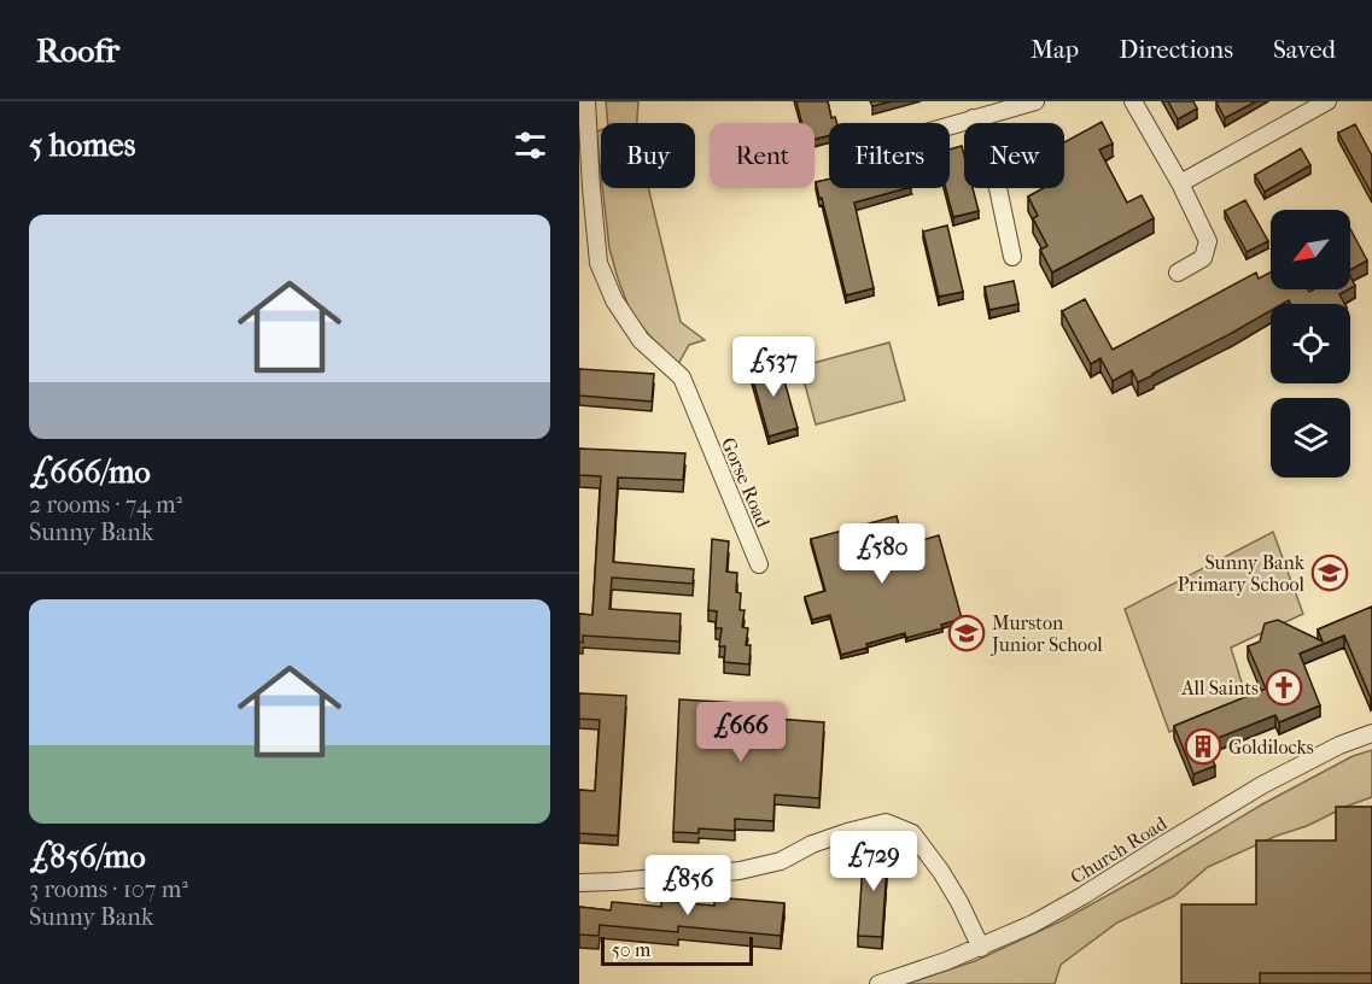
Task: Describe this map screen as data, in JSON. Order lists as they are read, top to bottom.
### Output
{
  "streets": {
    "street": ["Gorse Road", "Church Road"]
  },
  "places": {
    "school or university": ["Sunny Bank Primary School", "Murston Junior School"],
    "church": ["All Saints"],
    "building": ["Goldilocks"]
  },
  "scale_bar": "50 m",
  "north": "bottom left",
  "page": {
    "header": "Roofr",
    "nav": ["Map", "Directions", "Saved"],
    "heading": "5 homes",
    "chip": [
      "Buy",
      "Rent",
      "Filters",
      "New"
    ],
    "list": [
      {
        "name": "£666/mo",
        "note": "2 rooms · 74 m² · Sunny Bank"
      },
      {
        "name": "£856/mo",
        "note": "3 rooms · 107 m² · Sunny Bank"
      }
    ],
    "price": [
      "£537",
      "£580",
      "£666",
      "£729",
      "£856"
    ],
    "scale": "50 m"
  }
}
